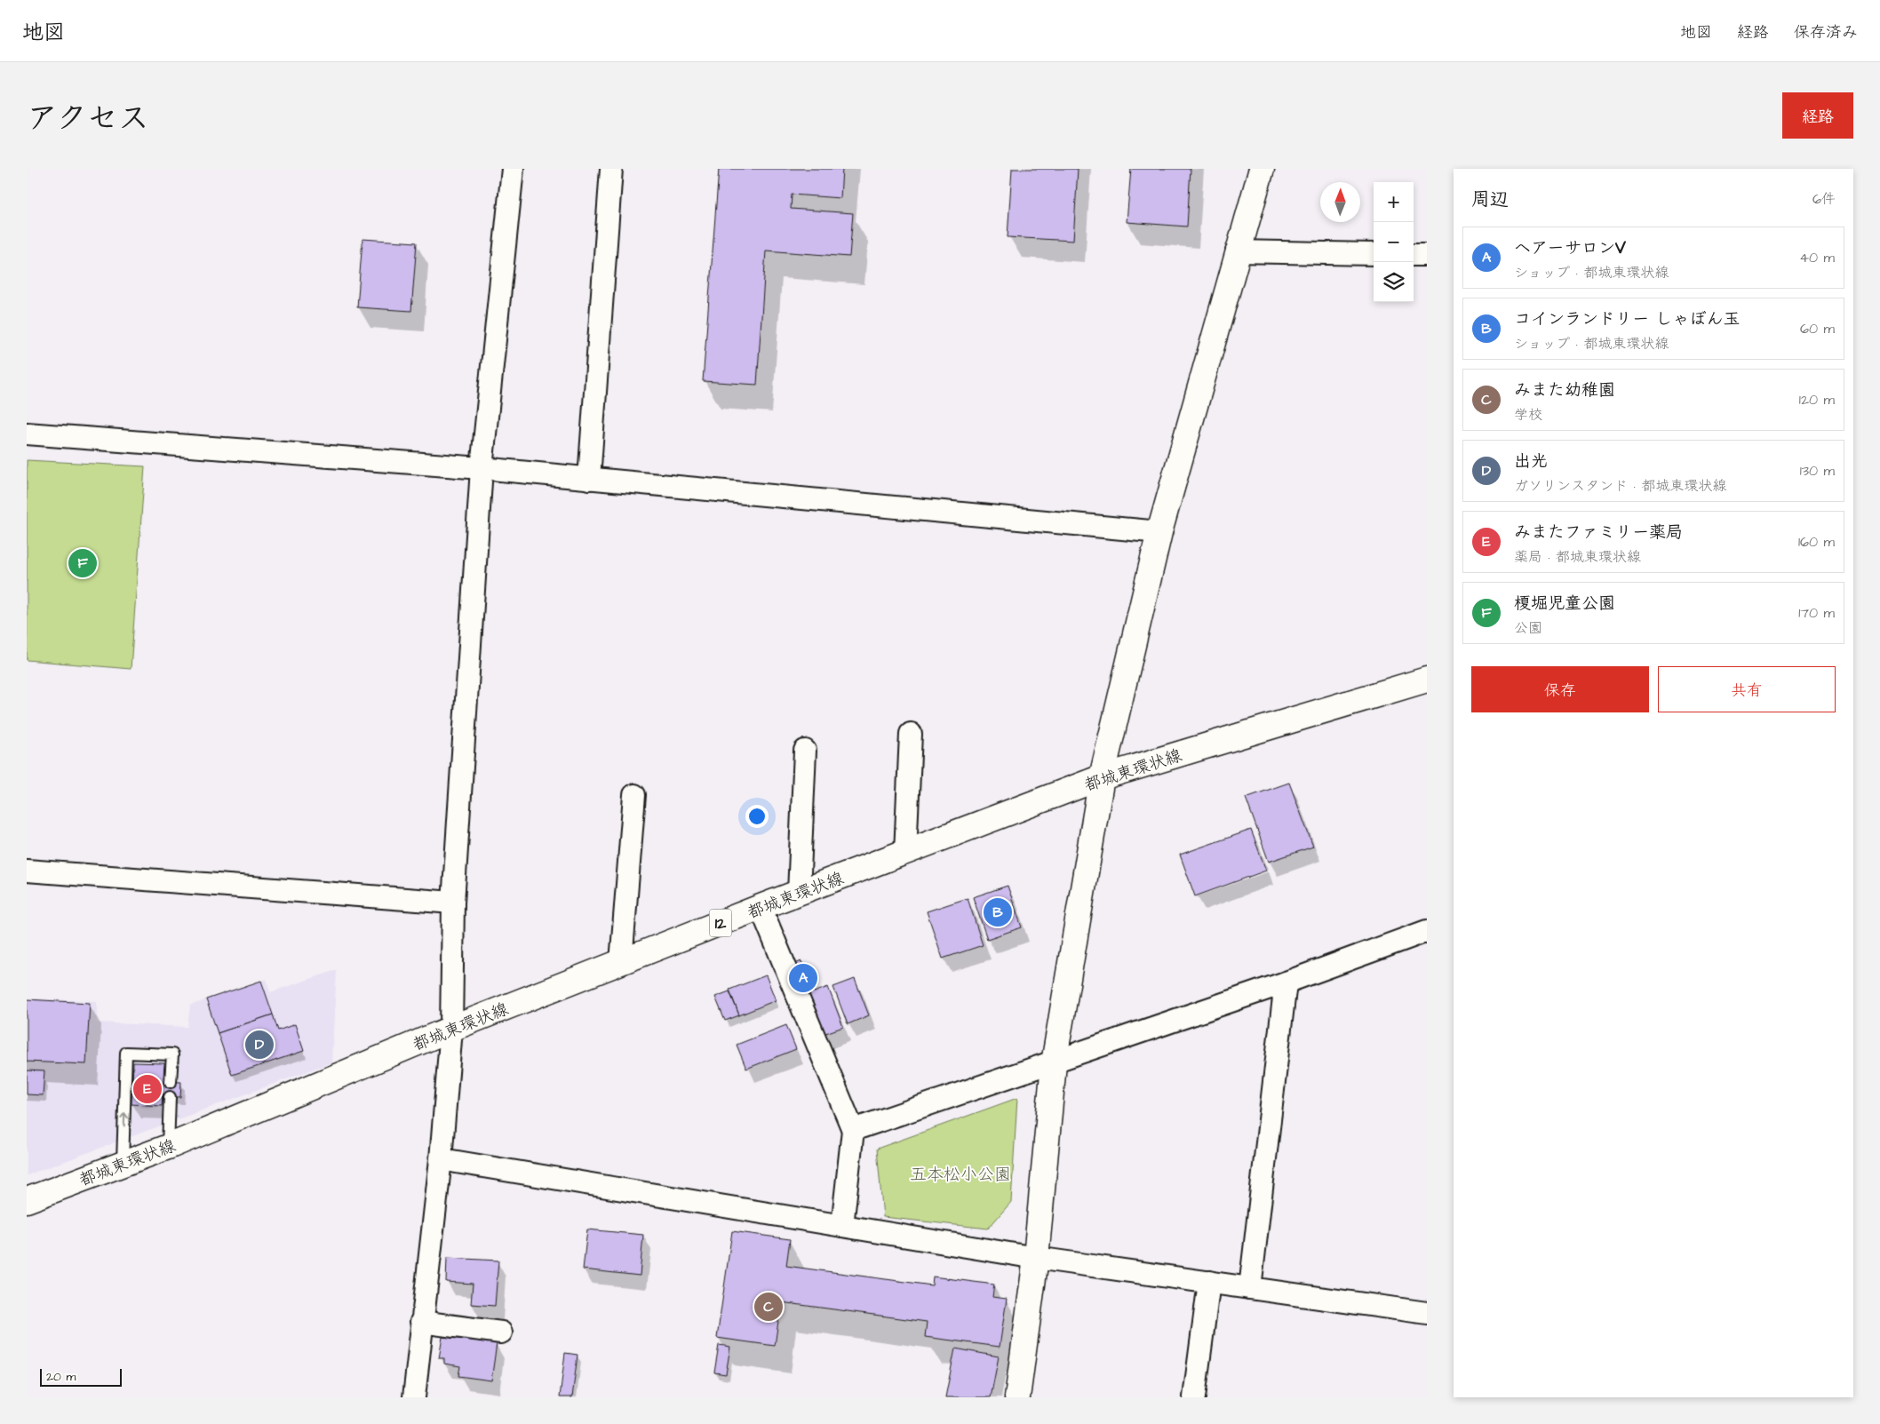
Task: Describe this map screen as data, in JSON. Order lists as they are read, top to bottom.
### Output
{
  "streets": {
    "main road": ["都城東環状線", "12"]
  },
  "parks": ["五本松小公園"],
  "scale_bar": "20 m",
  "north": "top",
  "page": {
    "header": "地図",
    "nav": ["地図", "経路", "保存済み"],
    "title": "アクセス",
    "buttons": [
      "経路",
      ["保存", "共有"]
    ],
    "heading": ["周辺", "6件"],
    "map_buttons": ["+", "−"],
    "list": [
      {
        "mark": "A",
        "name": "ヘアーサロンV",
        "note": "ショップ · 都城東環状線",
        "value": "40 m"
      },
      {
        "mark": "B",
        "name": "コインランドリー しゃぼん玉",
        "note": "ショップ · 都城東環状線",
        "value": "60 m"
      },
      {
        "mark": "C",
        "name": "みまた幼稚園",
        "note": "学校",
        "value": "120 m"
      },
      {
        "mark": "D",
        "name": "出光",
        "note": "ガソリンスタンド · 都城東環状線",
        "value": "130 m"
      },
      {
        "mark": "E",
        "name": "みまたファミリー薬局",
        "note": "薬局 · 都城東環状線",
        "value": "160 m"
      },
      {
        "mark": "F",
        "name": "榎堀児童公園",
        "note": "公園",
        "value": "170 m"
      }
    ],
    "pins": [
      "F",
      "B",
      "A",
      "D",
      "E",
      "C"
    ],
    "scale": "20 m"
  }
}
